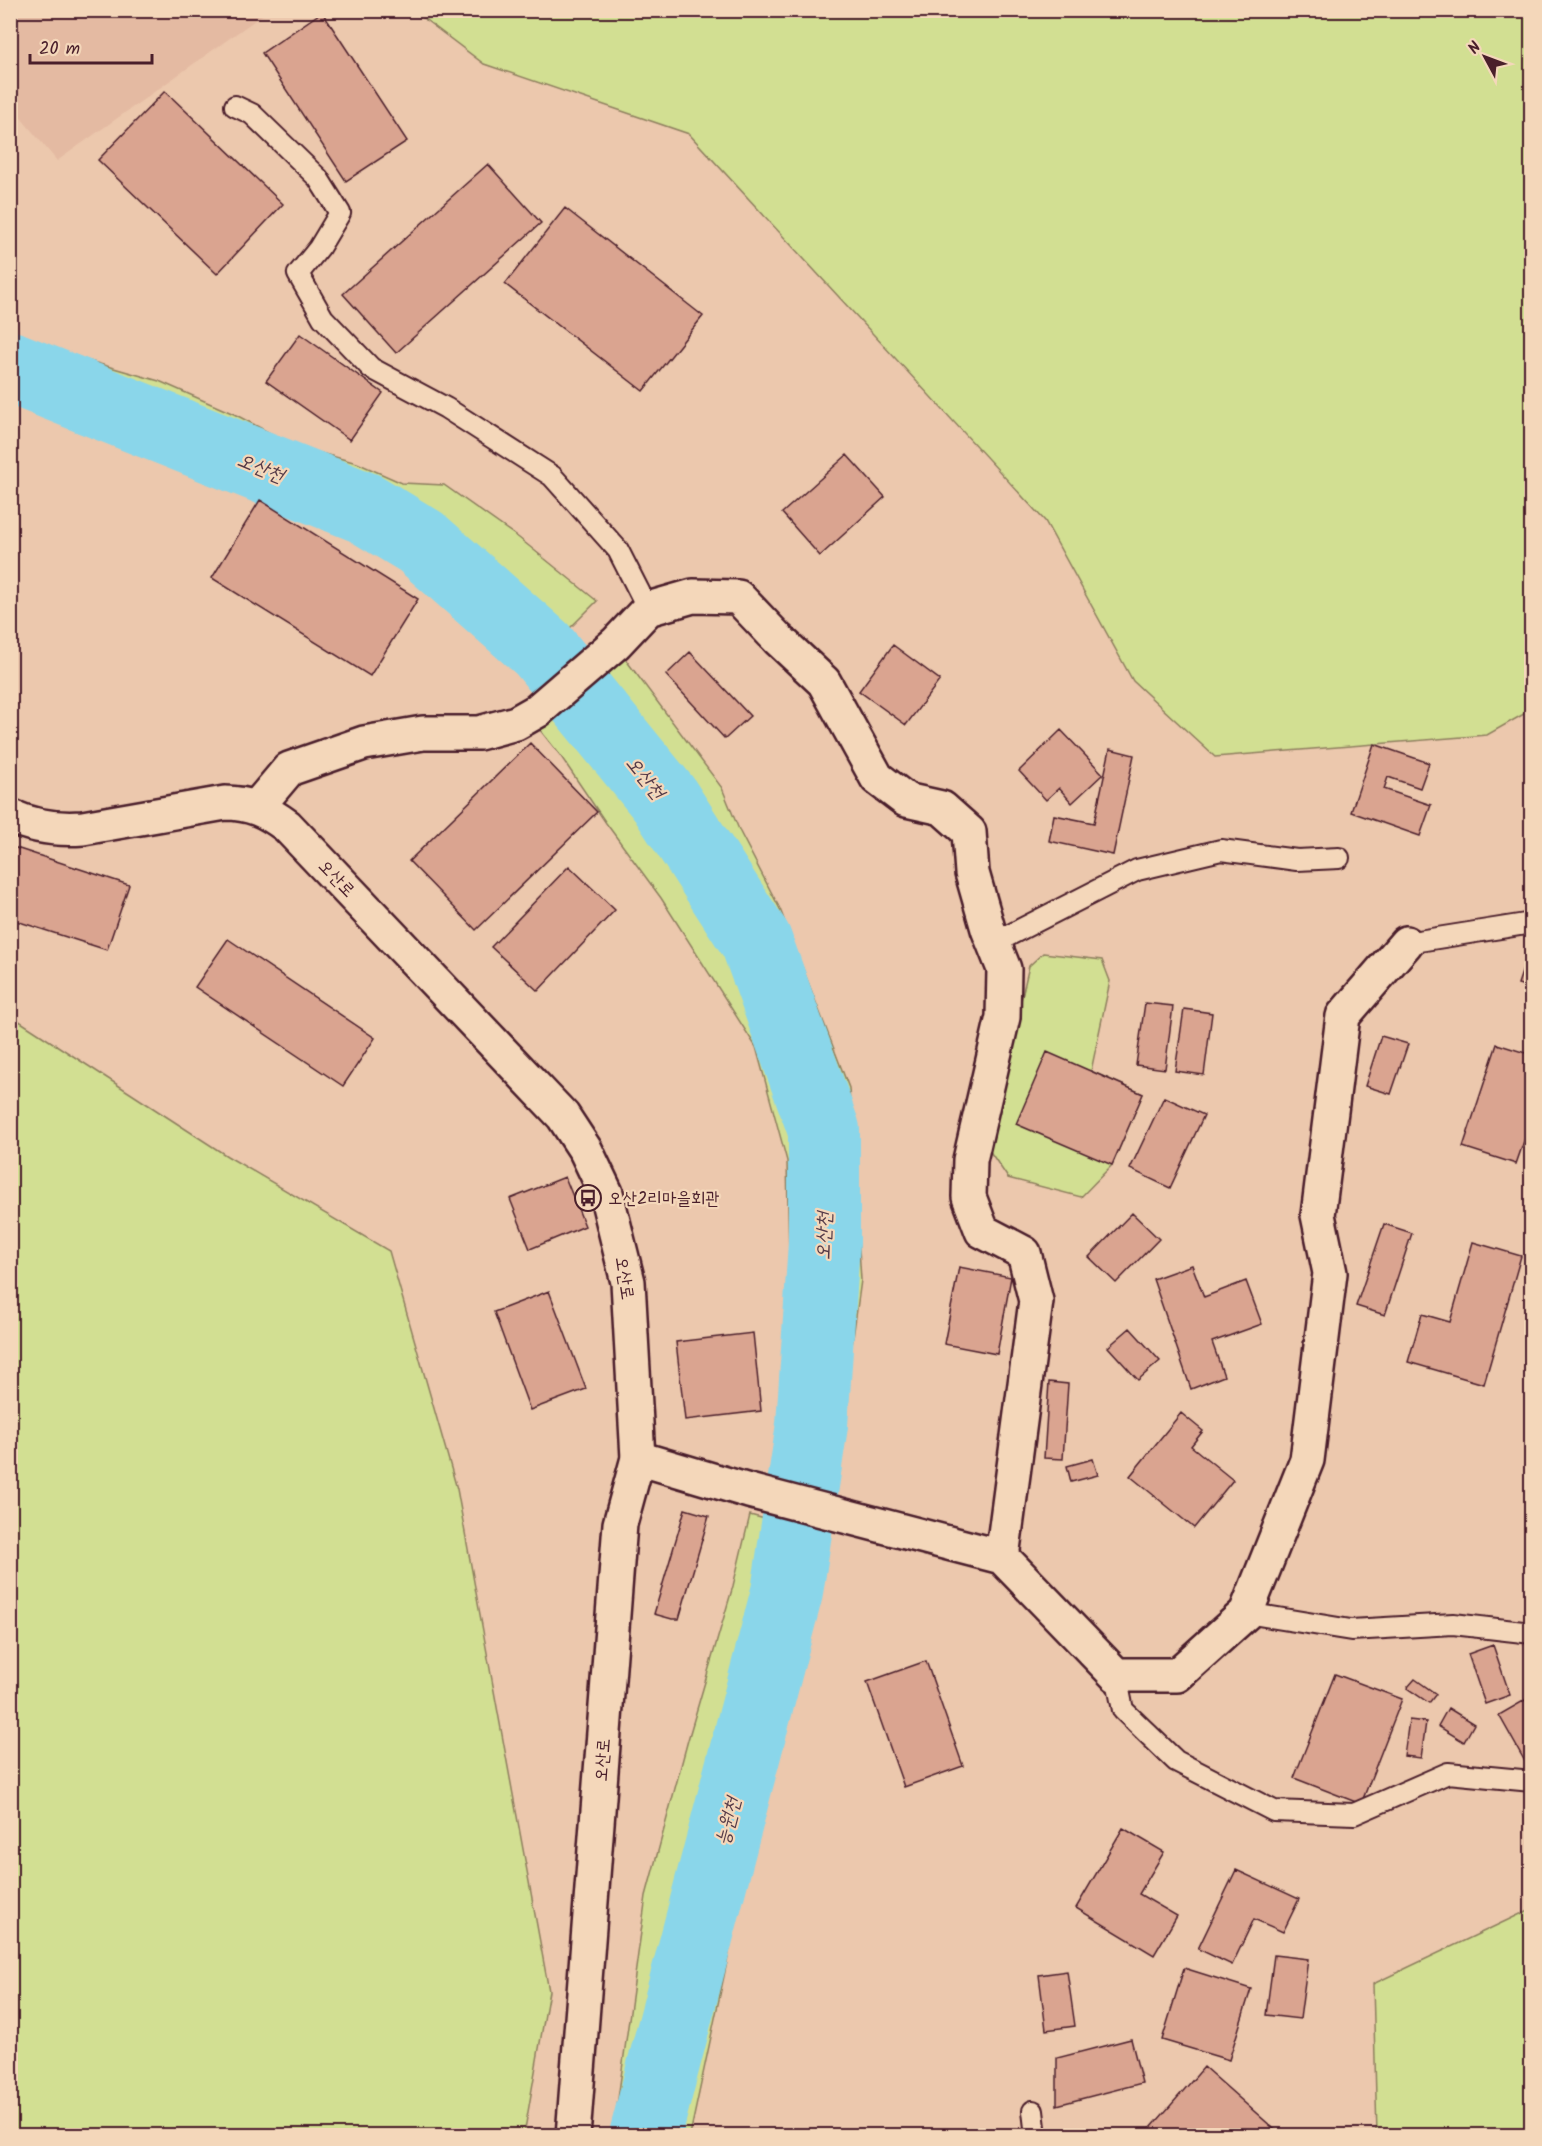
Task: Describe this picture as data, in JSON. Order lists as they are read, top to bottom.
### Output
{
  "streets": {
    "street": ["오산로"]
  },
  "water": ["오산천", "능원천"],
  "places": {
    "bus stop": ["오산2리마을회관"]
  },
  "scale_bar": "20 m",
  "north": "top left"
}
